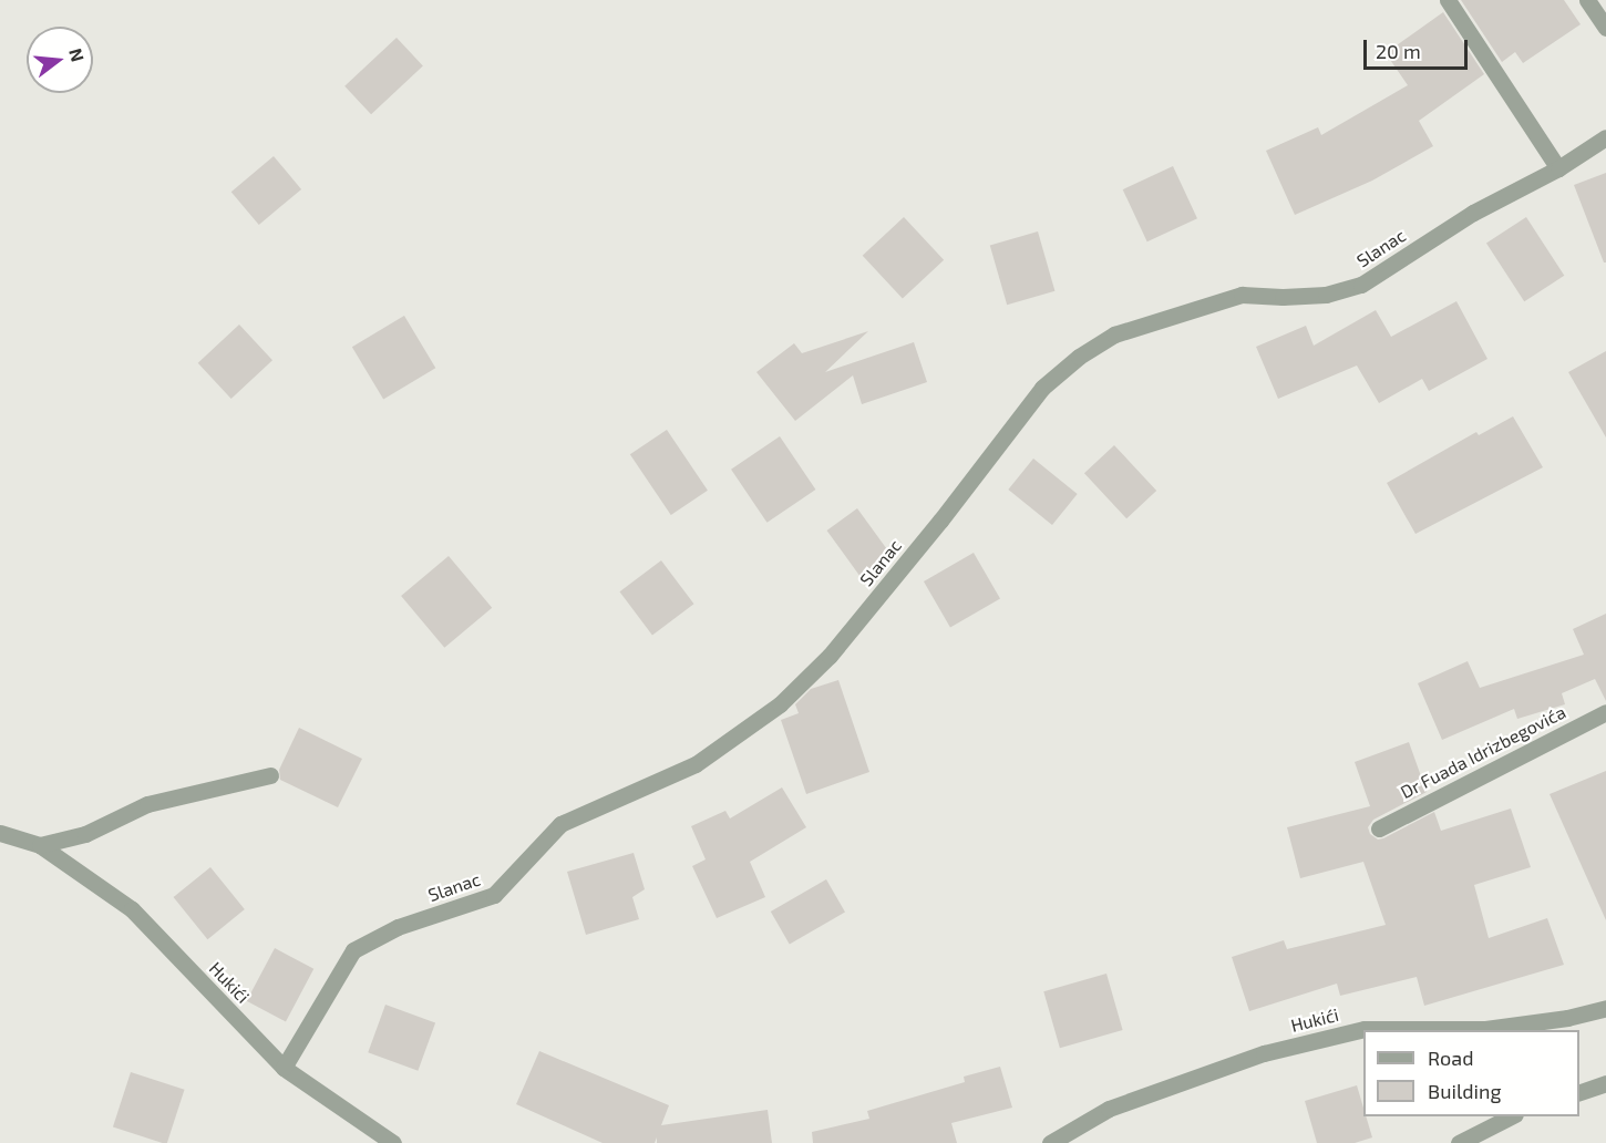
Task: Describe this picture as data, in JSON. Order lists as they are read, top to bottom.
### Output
{
  "streets": {
    "street": ["Slanac", "Dr Fuada Idrizbegovića", "Hukići"]
  },
  "crossings": [
    ["Slanac", "Hukići"]
  ],
  "legend": ["Road", "Building"],
  "scale_bar": "20 m",
  "north": "right"
}
